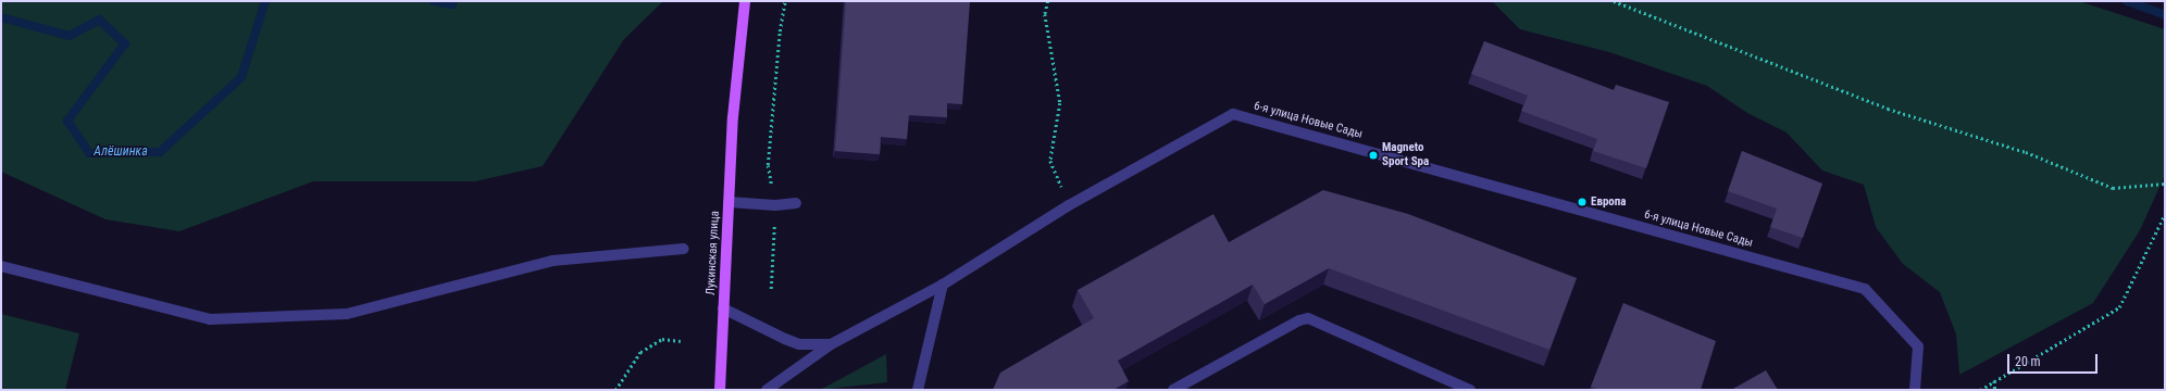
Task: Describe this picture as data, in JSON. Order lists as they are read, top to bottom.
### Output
{
  "streets": {
    "main road": ["Лукинская улица"],
    "street": ["6-я улица Новые Сады"]
  },
  "water": ["Алёшинка"],
  "places": ["Magneto Sport Spa", "Европа"],
  "scale_bar": "20 m"
}
